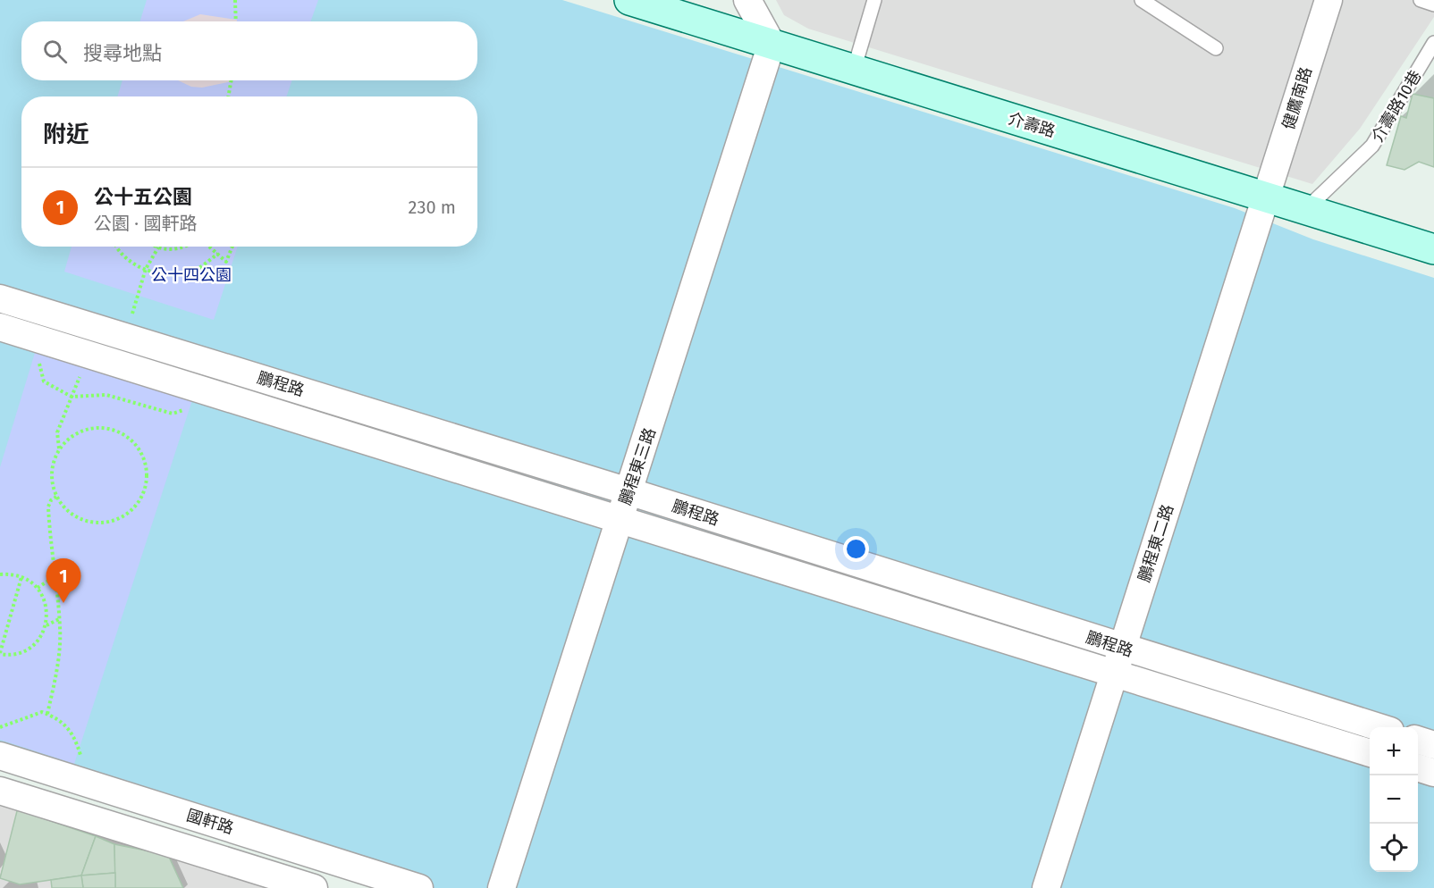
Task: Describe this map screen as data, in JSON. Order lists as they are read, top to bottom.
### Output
{
  "streets": {
    "main road": ["介壽路"],
    "street": [
      "健鷹南路",
      "鵬程路",
      "鵬程東三路",
      "鵬程東二路",
      "國軒路"
    ],
    "lane": ["介壽路10巷"]
  },
  "crossings": [
    ["健鷹南路", "介壽路"],
    ["健鷹南路", "鵬程東二路"],
    ["介壽路10巷", "介壽路"],
    ["介壽路", "鵬程東三路"],
    ["介壽路", "鵬程東二路"],
    ["鵬程路", "鵬程東三路"],
    ["鵬程路", "鵬程東二路"]
  ],
  "parks": ["公十四公園"],
  "page": {
    "search": "搜尋地點",
    "heading": "附近",
    "list": [
      {
        "mark": "1",
        "name": "公十五公園",
        "note": "公園 · 國軒路",
        "value": "230 m"
      }
    ],
    "pins": "1",
    "map_buttons": ["+", "−"]
  }
}
